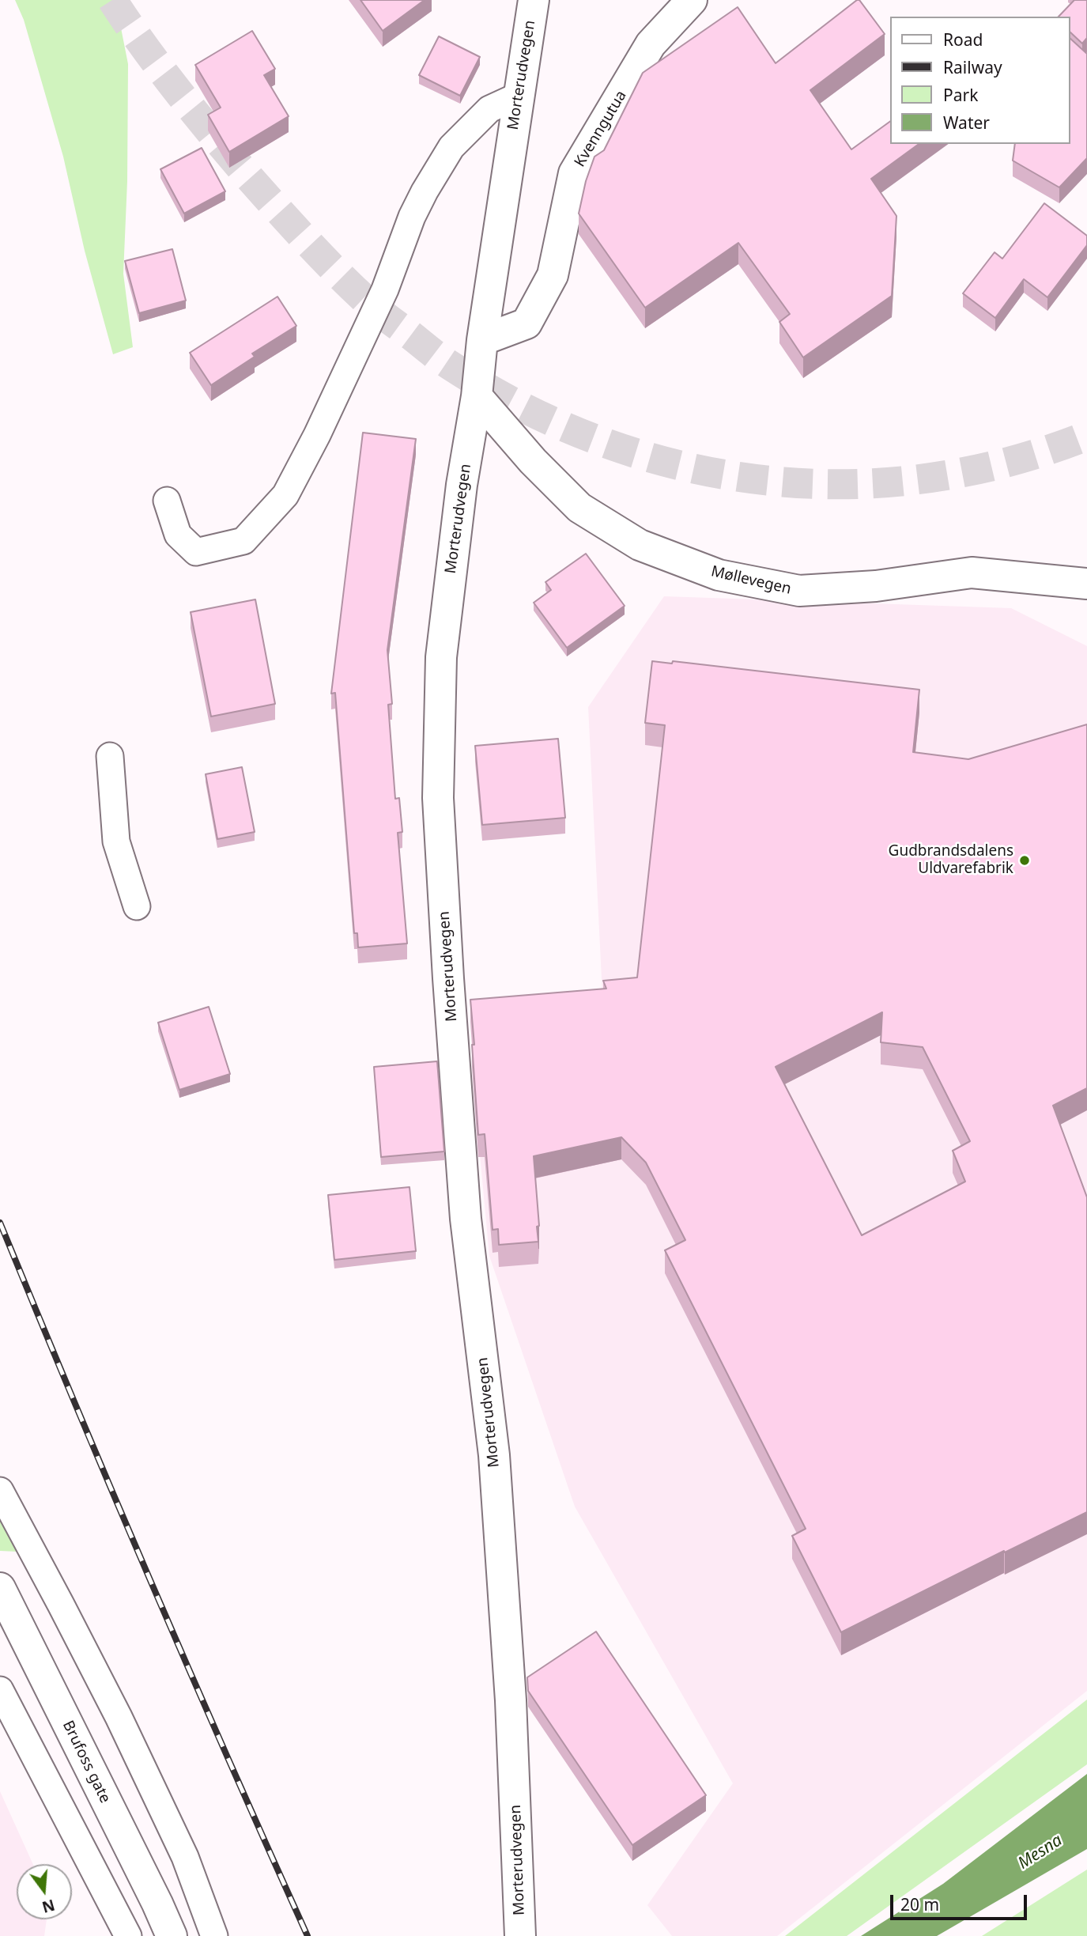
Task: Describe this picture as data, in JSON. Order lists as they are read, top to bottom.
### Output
{
  "streets": {
    "street": [
      "Morterudvegen",
      "Kvenngutua",
      "Møllevegen",
      "Brufoss gate"
    ]
  },
  "crossings": [
    ["Morterudvegen", "Kvenngutua"],
    ["Morterudvegen", "Møllevegen"]
  ],
  "water": ["Mesna"],
  "places": ["Gudbrandsdalens Uldvarefabrik"],
  "legend": [
    "Road",
    "Railway",
    "Park",
    "Water"
  ],
  "scale_bar": "20 m",
  "north": "bottom"
}
